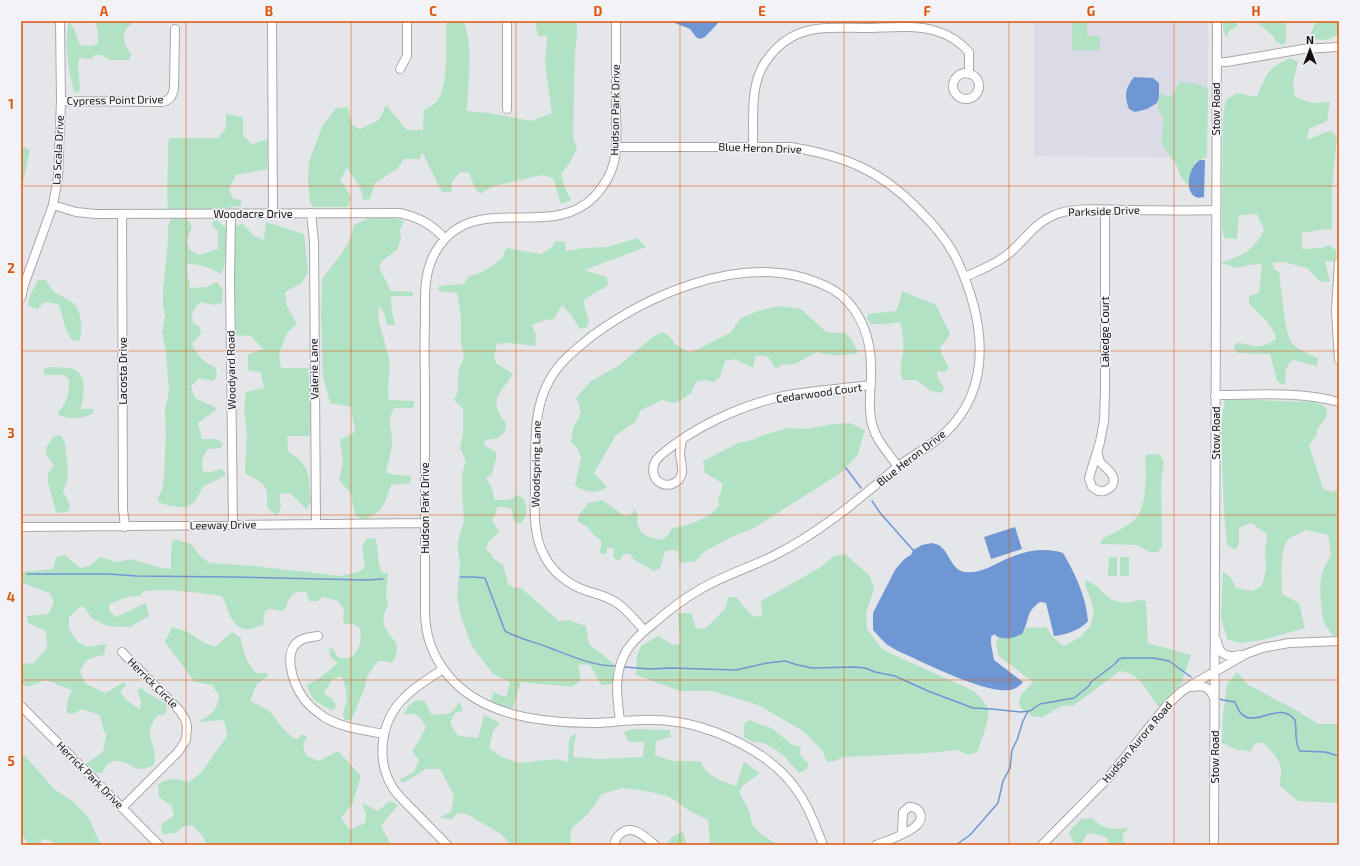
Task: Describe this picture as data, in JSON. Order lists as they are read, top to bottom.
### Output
{
  "streets": {
    "street": [
      "Cypress Point Drive",
      "Stow Road",
      "Hudson Park Drive",
      "Blue Heron Drive",
      "La Scala Drive",
      "Parkside Drive",
      "Woodacre Drive",
      "Lakedge Court",
      "Valerie Lane",
      "Woodyard Road",
      "Lacosta Drive",
      "Cedarwood Court",
      "Woodspring Lane",
      "Leeway Drive",
      "Herrick Circle",
      "Hudson Aurora Road",
      "Herrick Park Drive"
    ]
  },
  "crossings": [
    ["Cypress Point Drive", "La Scala Drive"],
    ["Stow Road", "Parkside Drive"],
    ["Stow Road", "Hudson Aurora Road"],
    ["Hudson Park Drive", "Blue Heron Drive"],
    ["Hudson Park Drive", "Woodacre Drive"],
    ["Hudson Park Drive", "Leeway Drive"],
    ["Blue Heron Drive", "Parkside Drive"],
    ["Blue Heron Drive", "Woodspring Lane"],
    ["La Scala Drive", "Woodacre Drive"],
    ["Parkside Drive", "Lakedge Court"],
    ["Woodacre Drive", "Valerie Lane"],
    ["Woodacre Drive", "Woodyard Road"],
    ["Woodacre Drive", "Lacosta Drive"],
    ["Valerie Lane", "Leeway Drive"],
    ["Woodyard Road", "Leeway Drive"],
    ["Lacosta Drive", "Leeway Drive"],
    ["Cedarwood Court", "Woodspring Lane"],
    ["Herrick Circle", "Herrick Park Drive"]
  ],
  "north": "top",
  "grid": {
    "columns": [
      "A",
      "B",
      "C",
      "D",
      "E",
      "F",
      "G",
      "H"
    ],
    "rows": [
      "1",
      "2",
      "3",
      "4",
      "5"
    ]
  }
}
